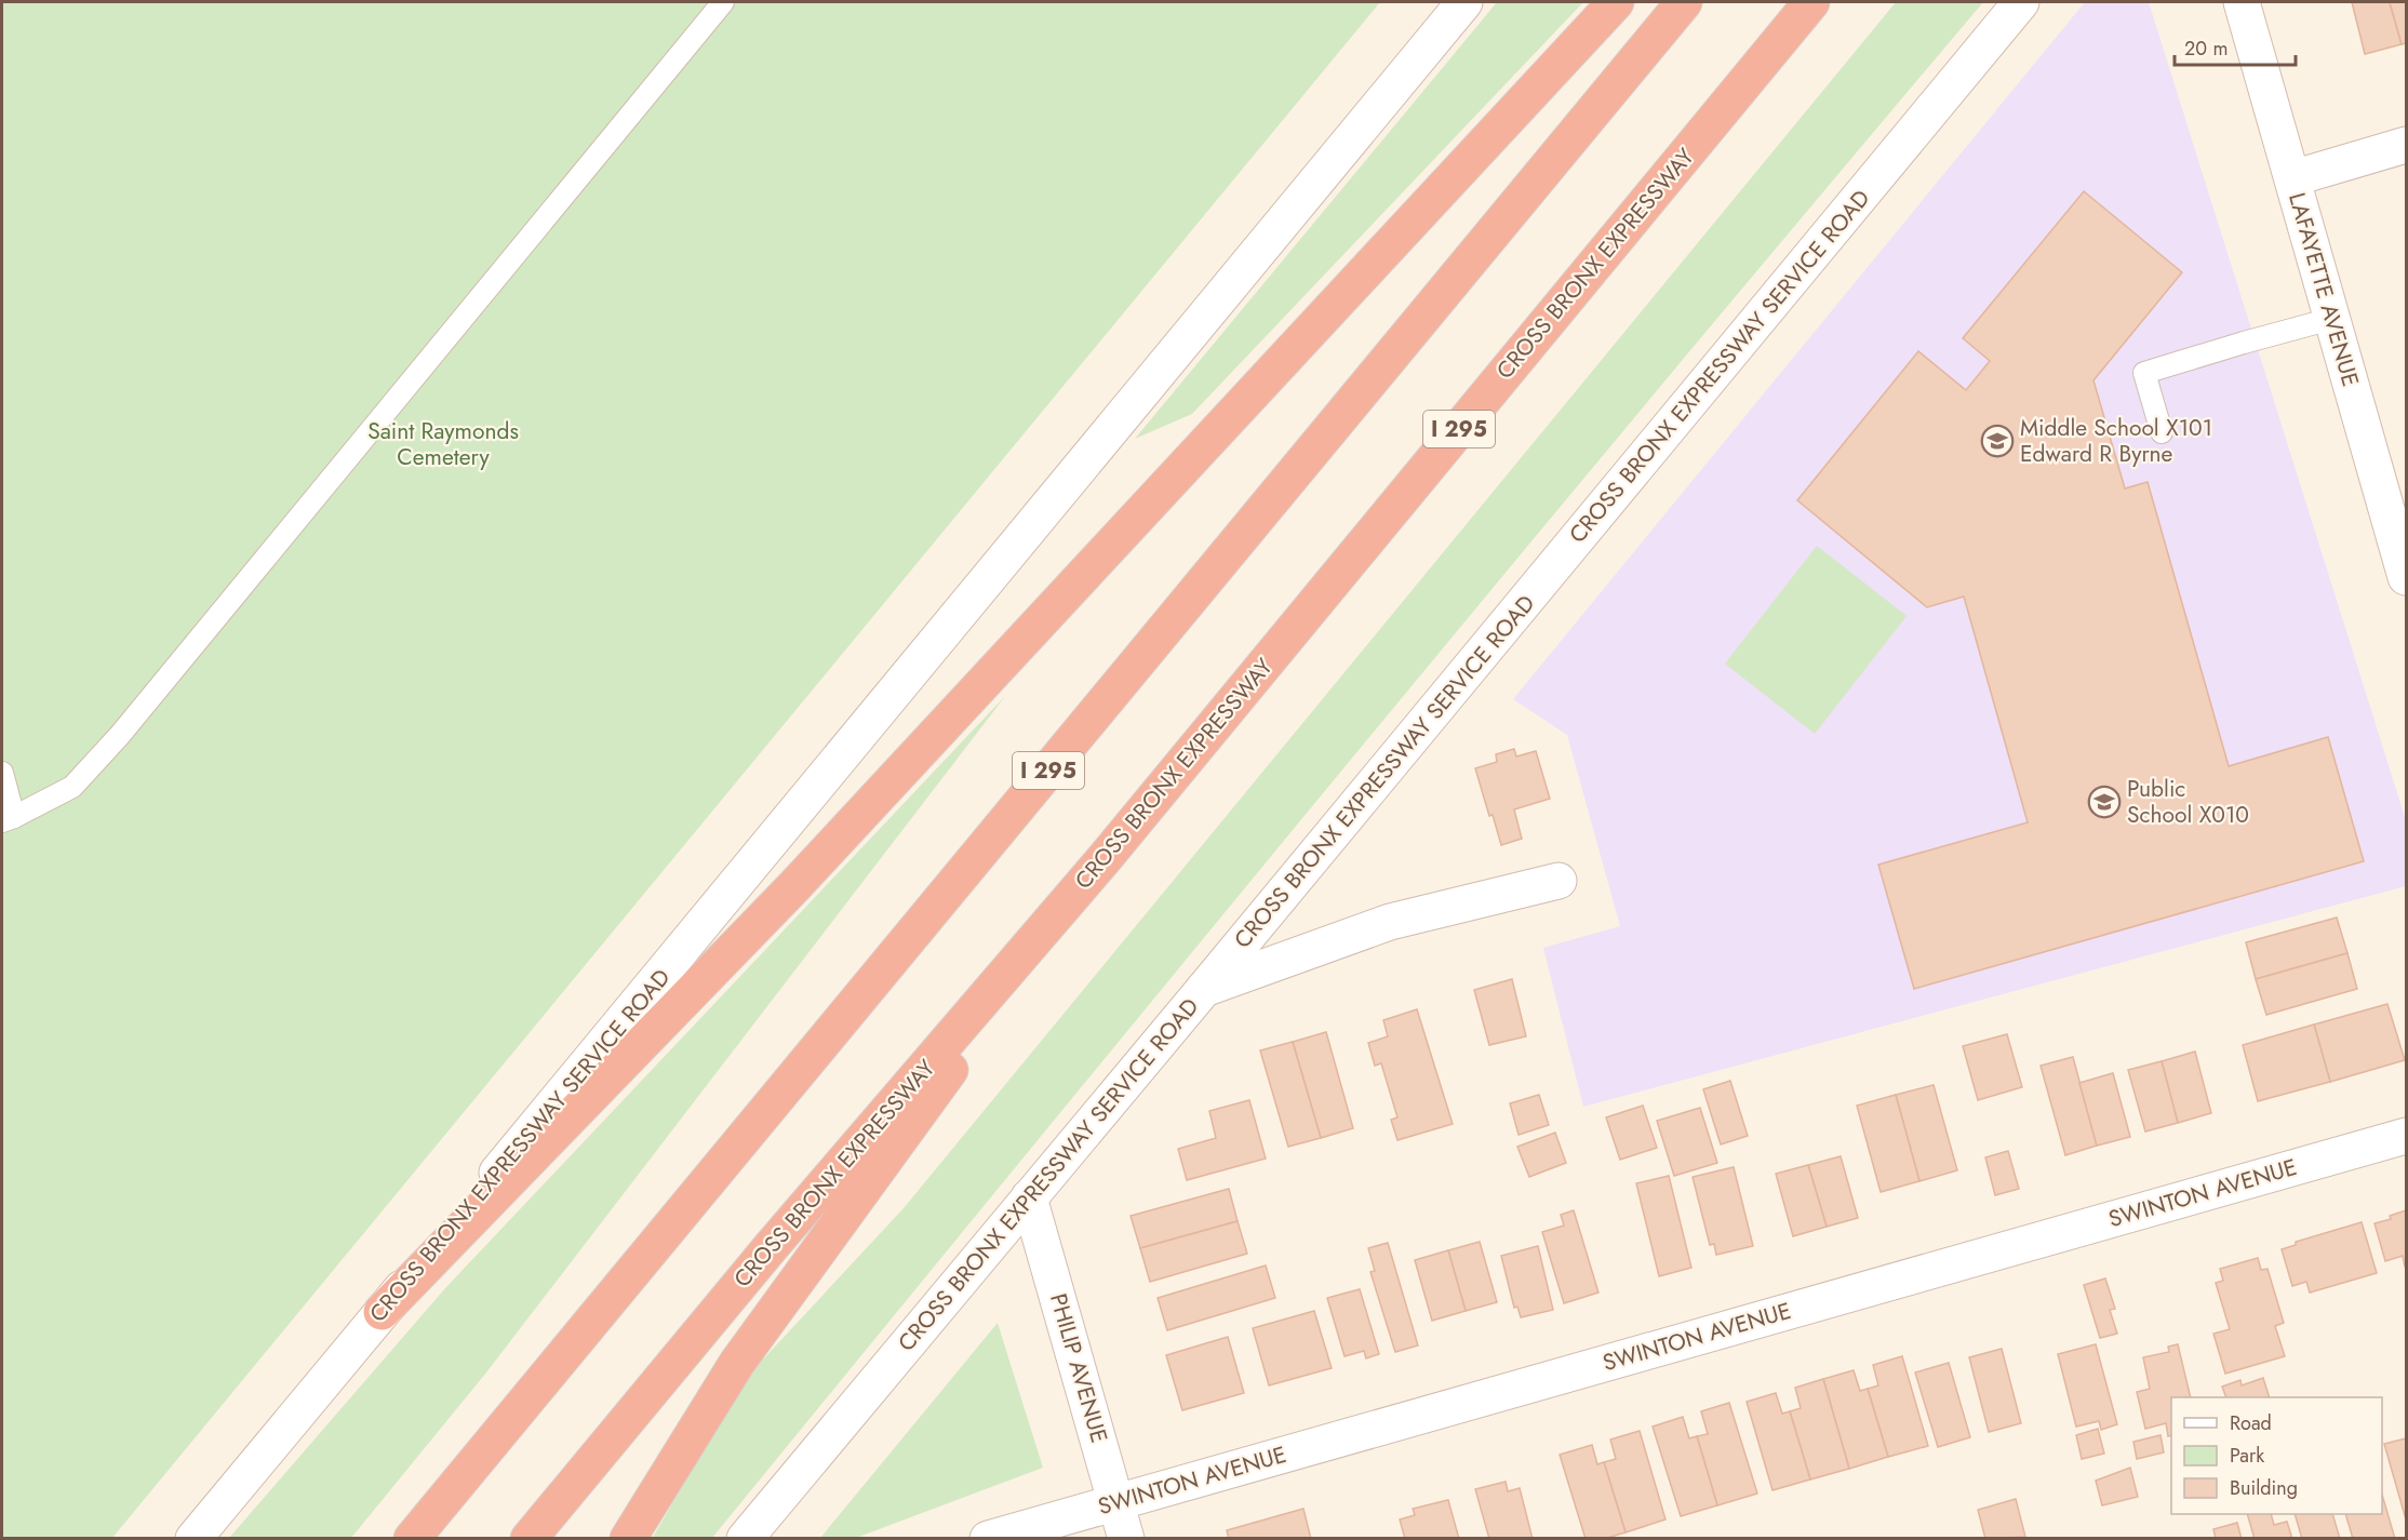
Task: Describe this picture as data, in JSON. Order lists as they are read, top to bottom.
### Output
{
  "streets": {
    "highway": ["CROSS BRONX EXPRESSWAY", "I 295"],
    "street": [
      "LAFAYETTE AVENUE",
      "CROSS BRONX EXPRESSWAY SERVICE ROAD",
      "SWINTON AVENUE",
      "PHILIP AVENUE"
    ]
  },
  "crossings": [
    ["CROSS BRONX EXPRESSWAY SERVICE ROAD", "PHILIP AVENUE"],
    ["SWINTON AVENUE", "PHILIP AVENUE"]
  ],
  "parks": ["Saint Raymonds Cemetery"],
  "places": {
    "school or university": ["Middle School X101 Edward R Byrne", "Public School X010"]
  },
  "legend": ["Road", "Park", "Building"],
  "scale_bar": "20 m"
}
